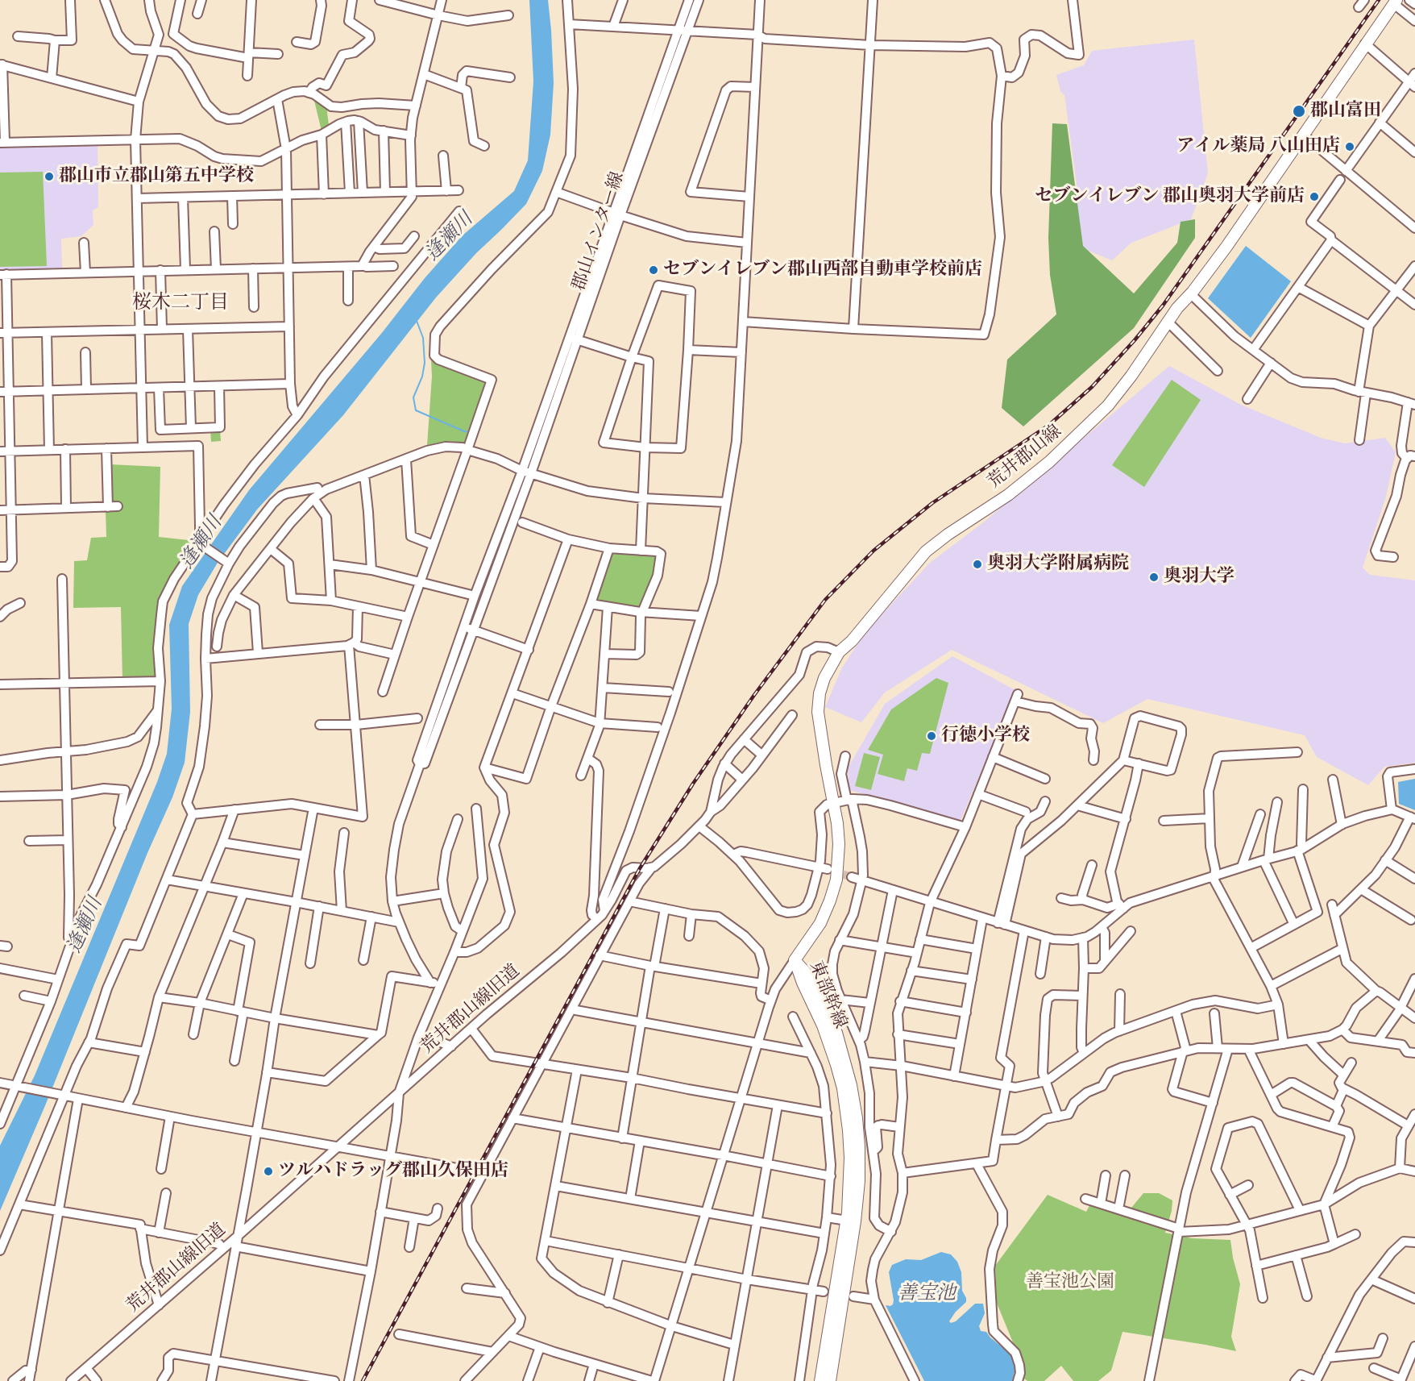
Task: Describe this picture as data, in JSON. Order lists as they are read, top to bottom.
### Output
{
  "streets": {
    "main road": ["荒井郡山線", "東部幹線"],
    "street": ["郡山インター線", "荒井郡山線旧道"]
  },
  "crossings": [
    ["荒井郡山線", "東部幹線"]
  ],
  "districts": ["桜木二丁目"],
  "water": ["逢瀬川", "善宝池"],
  "parks": ["善宝池公園"],
  "places": [
    "郡山富田",
    "アイル薬局 八山田店",
    "郡山市立郡山第五中学校",
    "セブンイレブン 郡山奥羽大学前店",
    "セブンイレブン郡山西部自動車学校前店",
    "奥羽大学附属病院",
    "奥羽大学",
    "行徳小学校",
    "ツルハドラッグ郡山久保田店"
  ]
}
